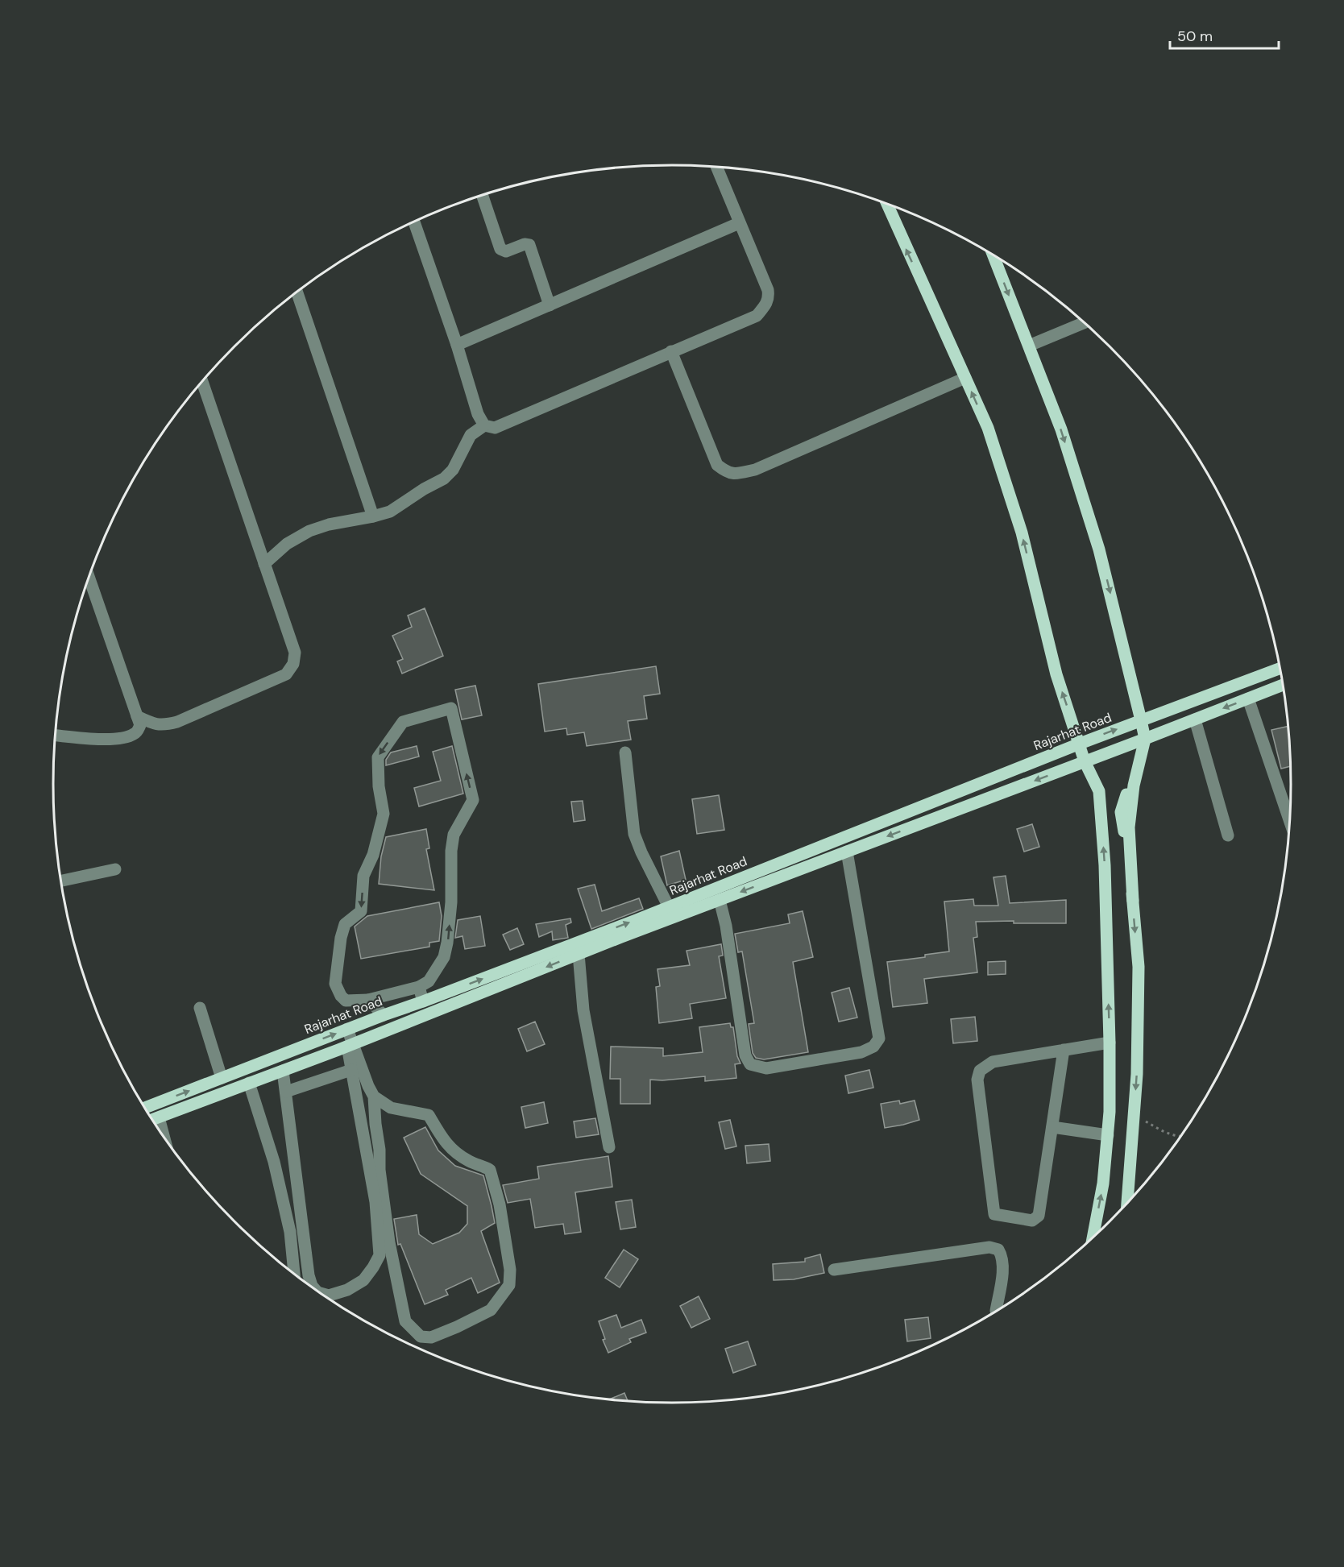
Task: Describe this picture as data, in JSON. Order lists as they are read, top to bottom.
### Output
{
  "streets": {
    "main road": ["Rajarhat Road"]
  },
  "scale_bar": "50 m"
}
